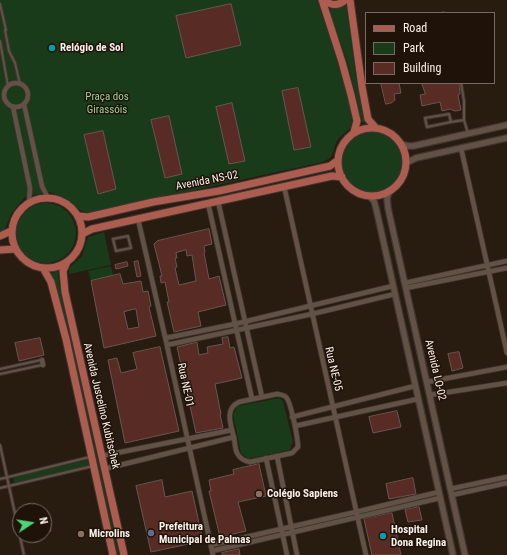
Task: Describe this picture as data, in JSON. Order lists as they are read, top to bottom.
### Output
{
  "streets": {
    "main road": ["Avenida NS-02", "Avenida Juscelino Kubitschek"],
    "street": ["Rua NE-05", "Avenida LO-02", "Rua NE-01"]
  },
  "crossings": [
    ["Avenida NS-02", "Rua NE-05"],
    ["Avenida NS-02", "Avenida LO-02"],
    ["Avenida NS-02", "Rua NE-01"],
    ["Avenida NS-02", "Avenida Juscelino Kubitschek"]
  ],
  "parks": ["Praça dos Girassóis"],
  "places": [
    "Relógio de Sol",
    "Colégio Sapiens",
    "Prefeitura Municipal de Palmas",
    "Microlins",
    "Hospital Dona Regina"
  ],
  "legend": ["Road", "Park", "Building"],
  "north": "right"
}
